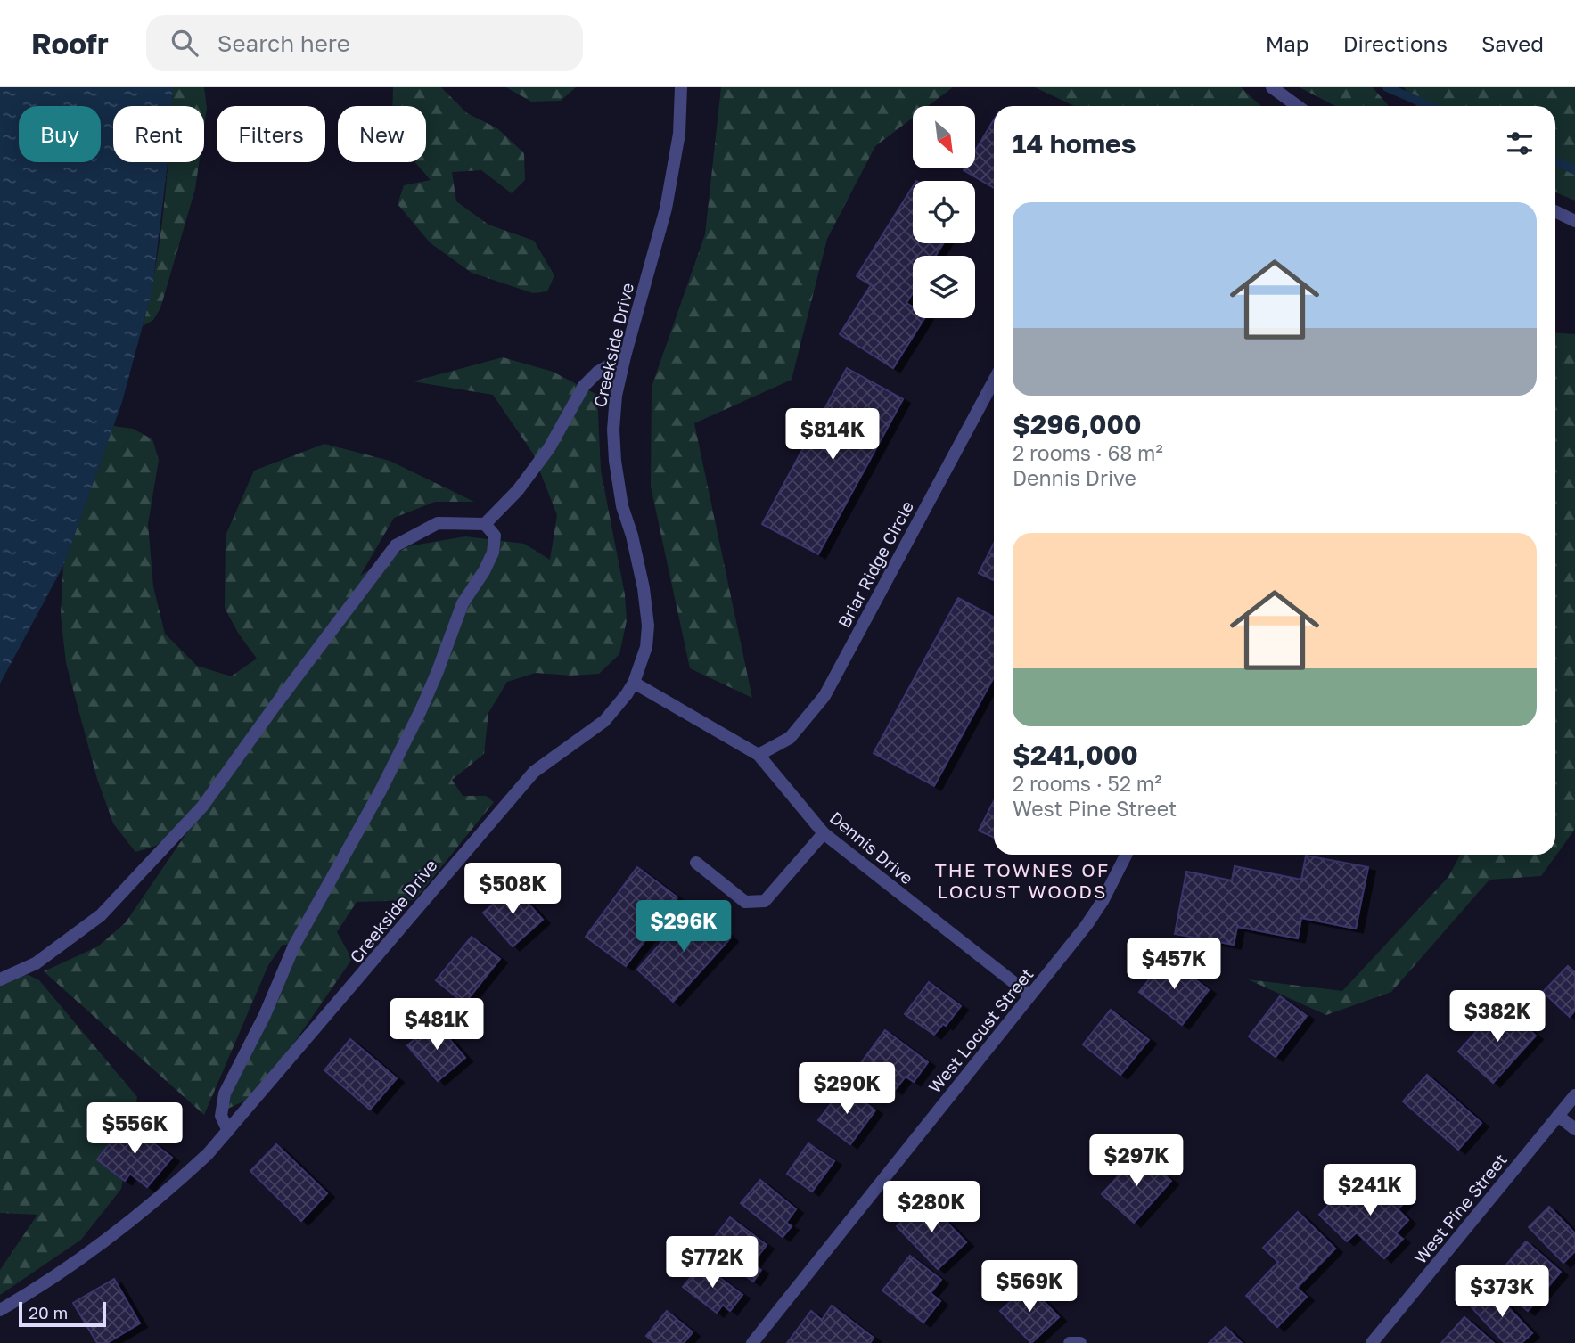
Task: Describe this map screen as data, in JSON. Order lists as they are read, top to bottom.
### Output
{
  "streets": {
    "street": [
      "Creekside Drive",
      "Briar Ridge Circle",
      "Dennis Drive",
      "West Locust Street",
      "West Pine Street"
    ]
  },
  "crossings": [
    ["Creekside Drive", "Dennis Drive"],
    ["Briar Ridge Circle", "Dennis Drive"],
    ["Dennis Drive", "West Locust Street"]
  ],
  "districts": ["THE TOWNES OF LOCUST WOODS"],
  "scale_bar": "20 m",
  "north": "bottom right",
  "page": {
    "header": "Roofr",
    "search": "Search here",
    "nav": ["Map", "Directions", "Saved"],
    "chip": [
      "Buy",
      "Rent",
      "Filters",
      "New"
    ],
    "heading": "14 homes",
    "list": [
      {
        "name": "$296,000",
        "note": "2 rooms · 68 m² · Dennis Drive"
      },
      {
        "name": "$241,000",
        "note": "2 rooms · 52 m² · West Pine Street"
      }
    ],
    "price": [
      "$814K",
      "$508K",
      "$296K",
      "$457K",
      "$382K",
      "$481K",
      "$290K",
      "$556K",
      "$297K",
      "$241K",
      "$280K",
      "$772K",
      "$569K",
      "$373K"
    ],
    "scale": "20 m"
  }
}
